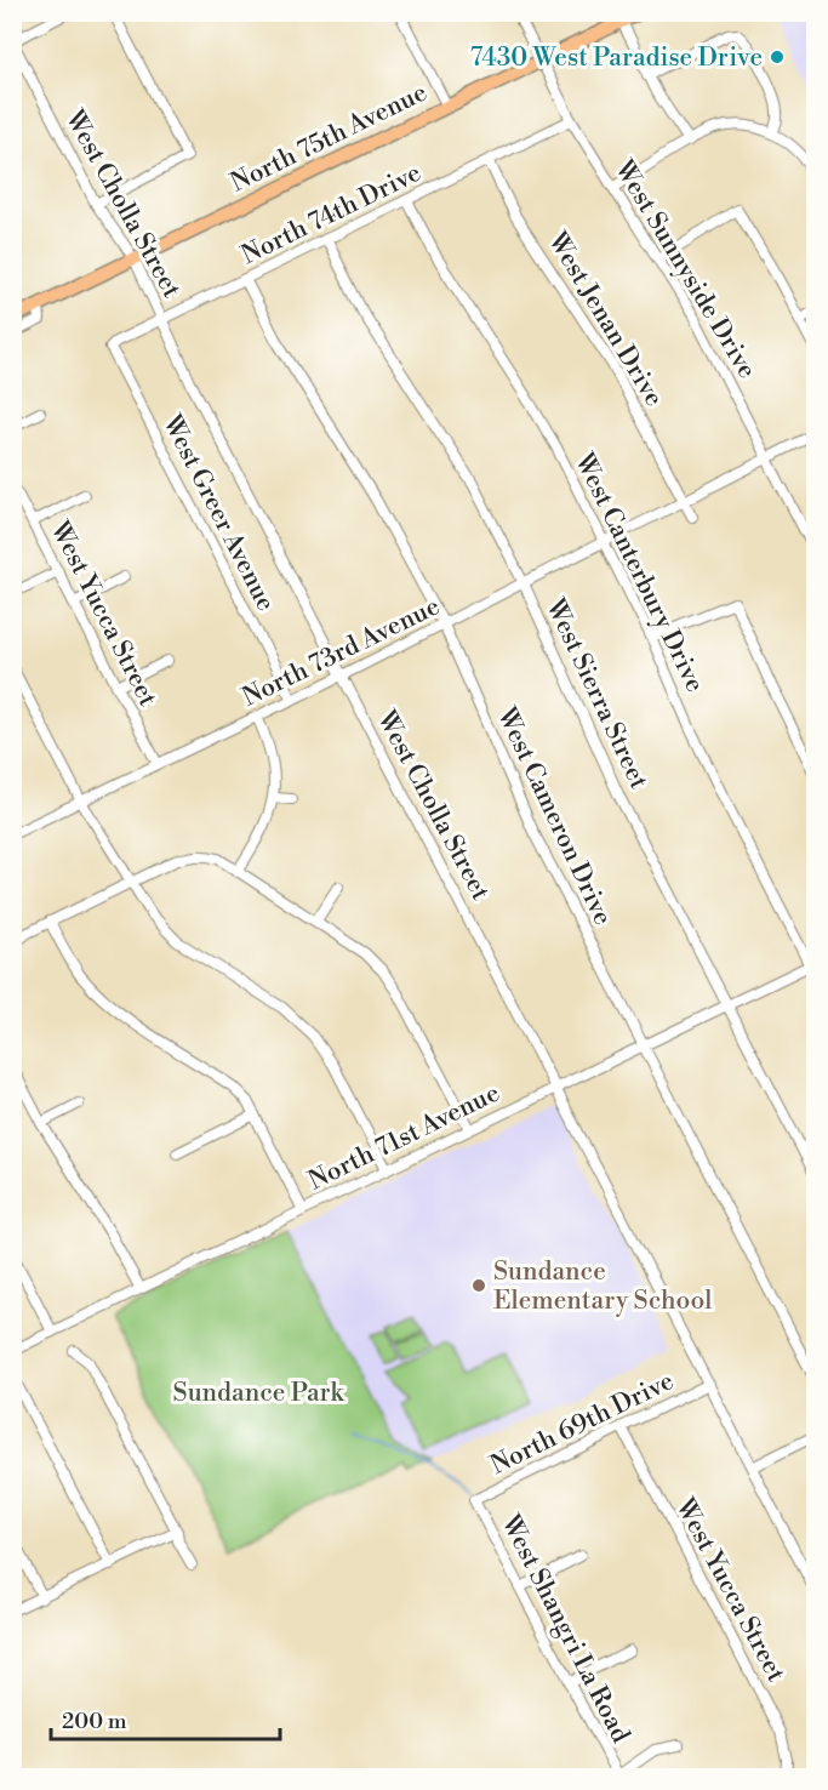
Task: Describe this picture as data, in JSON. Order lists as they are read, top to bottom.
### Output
{
  "streets": {
    "main road": ["North 75th Avenue"],
    "street": [
      "West Cholla Street",
      "North 74th Drive",
      "West Sunnyside Drive",
      "West Jenan Drive",
      "West Greer Avenue",
      "West Canterbury Drive",
      "West Yucca Street",
      "North 73rd Avenue",
      "West Sierra Street",
      "West Cameron Drive",
      "North 71st Avenue",
      "North 69th Drive",
      "West Shangri La Road"
    ]
  },
  "crossings": [
    ["North 75th Avenue", "West Cholla Street"],
    ["North 75th Avenue", "West Sunnyside Drive"],
    ["West Cholla Street", "North 74th Drive"],
    ["West Cholla Street", "North 73rd Avenue"],
    ["West Cholla Street", "North 71st Avenue"],
    ["West Cholla Street", "North 69th Drive"],
    ["North 74th Drive", "West Sunnyside Drive"],
    ["North 74th Drive", "West Jenan Drive"],
    ["North 74th Drive", "West Greer Avenue"],
    ["North 74th Drive", "West Canterbury Drive"],
    ["North 74th Drive", "West Sierra Street"],
    ["North 74th Drive", "West Cameron Drive"],
    ["West Sunnyside Drive", "North 73rd Avenue"],
    ["West Jenan Drive", "North 73rd Avenue"],
    ["West Greer Avenue", "North 73rd Avenue"],
    ["West Canterbury Drive", "North 73rd Avenue"],
    ["West Canterbury Drive", "North 71st Avenue"],
    ["West Yucca Street", "North 73rd Avenue"],
    ["West Yucca Street", "North 69th Drive"],
    ["North 73rd Avenue", "West Sierra Street"],
    ["North 73rd Avenue", "West Cameron Drive"],
    ["West Sierra Street", "North 71st Avenue"],
    ["West Cameron Drive", "North 71st Avenue"],
    ["North 69th Drive", "West Shangri La Road"]
  ],
  "parks": ["Sundance Park"],
  "places": ["7430 West Paradise Drive", "Sundance Elementary School"],
  "scale_bar": "200 m"
}
